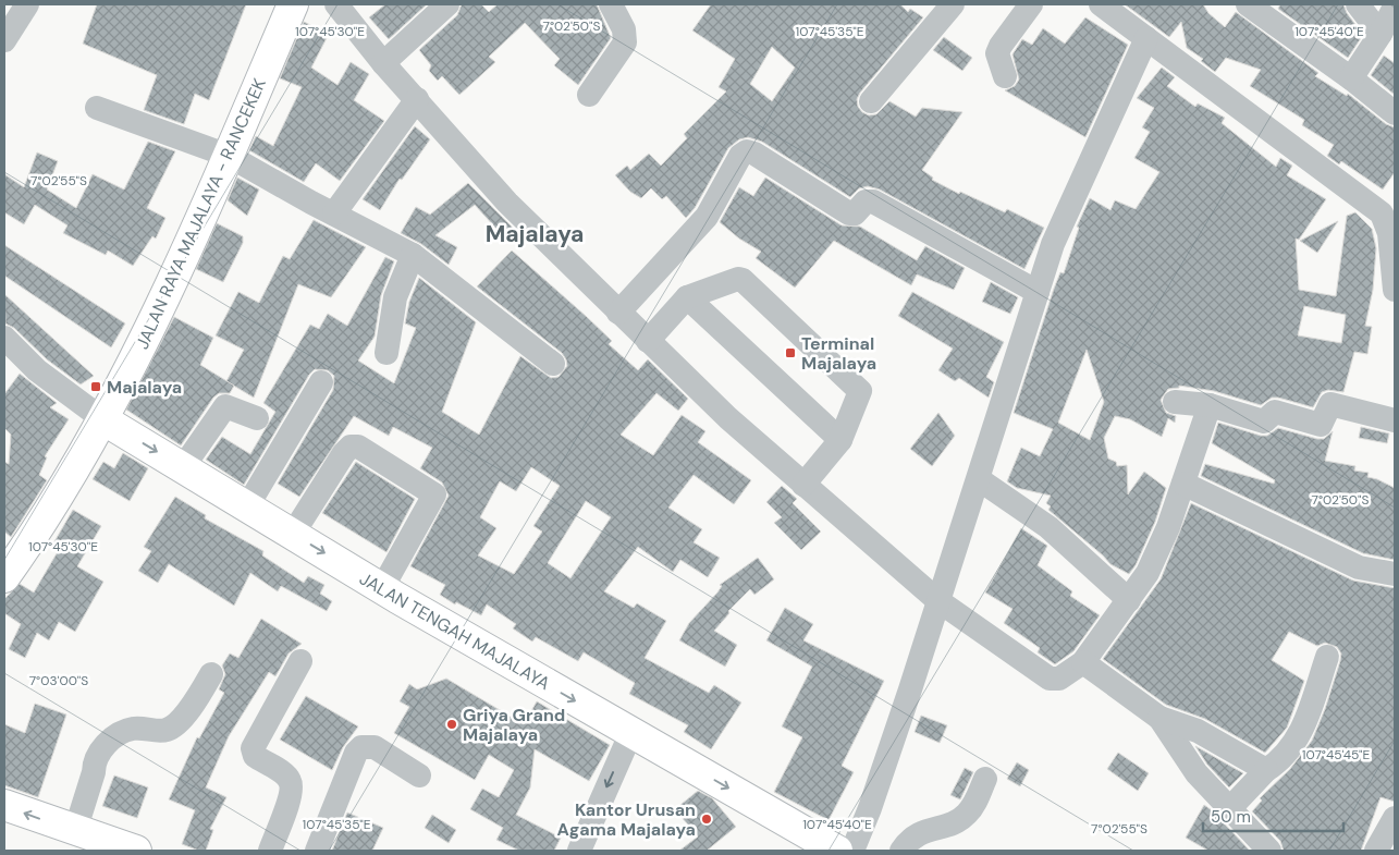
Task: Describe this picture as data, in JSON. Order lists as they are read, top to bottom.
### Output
{
  "streets": {
    "main road": ["JALAN RAYA MAJALAYA - RANCEKEK", "JALAN TENGAH MAJALAYA"]
  },
  "crossings": [
    ["JALAN RAYA MAJALAYA - RANCEKEK", "JALAN TENGAH MAJALAYA"]
  ],
  "one_way": ["JALAN TENGAH MAJALAYA"],
  "districts": ["Majalaya"],
  "places": {
    "transit": ["Terminal Majalaya", "Majalaya"],
    "other": ["Griya Grand Majalaya", "Kantor Urusan Agama Majalaya"]
  },
  "scale_bar": "50 m",
  "coordinates": [
    "7°02'50\"S",
    "107°45'30\"E",
    "107°45'35\"E",
    "107°45'40\"E",
    "7°02'55\"S",
    "7°03'00\"S",
    "107°45'45\"E"
  ]
}
